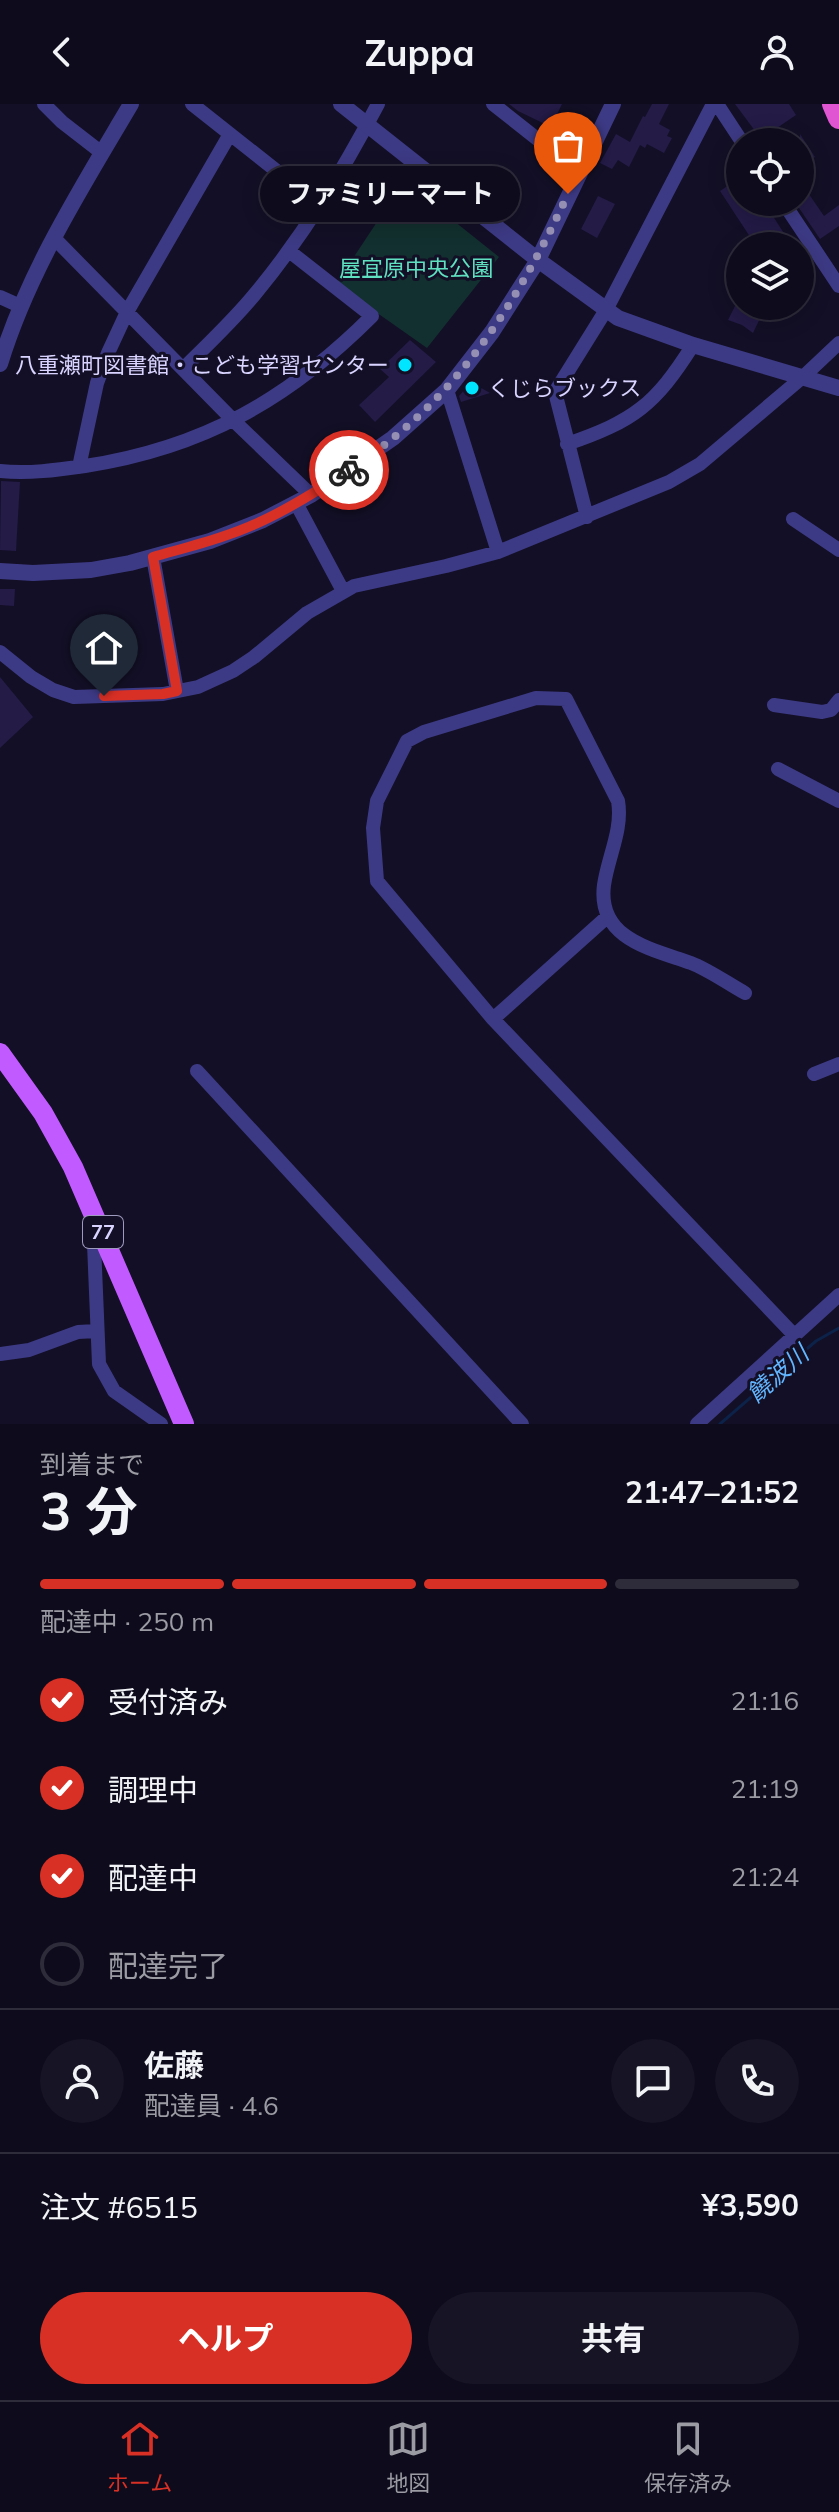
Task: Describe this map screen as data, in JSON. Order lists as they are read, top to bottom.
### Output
{
  "streets": {
    "main road": ["77"]
  },
  "water": ["饒波川"],
  "parks": ["屋宜原中央公園"],
  "places": ["ファミリーマート", "八重瀬町図書館・こども学習センター", "くじらブックス"],
  "page": {
    "header": "Zuppa",
    "bubble": "ファミリーマート",
    "heading": ["3 分", "到着まで", "21:47–21:52"],
    "panel": [
      "佐藤",
      "配達員 · 4.6",
      "注文 #6515",
      "¥3,590"
    ],
    "bar": "配達中 · 250 m",
    "list": [
      ["受付済み", "21:16"],
      ["調理中", "21:19"],
      ["配達中", "21:24"],
      "配達完了"
    ],
    "buttons": ["ヘルプ", "共有"],
    "tabs": ["ホーム", "地図", "保存済み"]
  }
}
